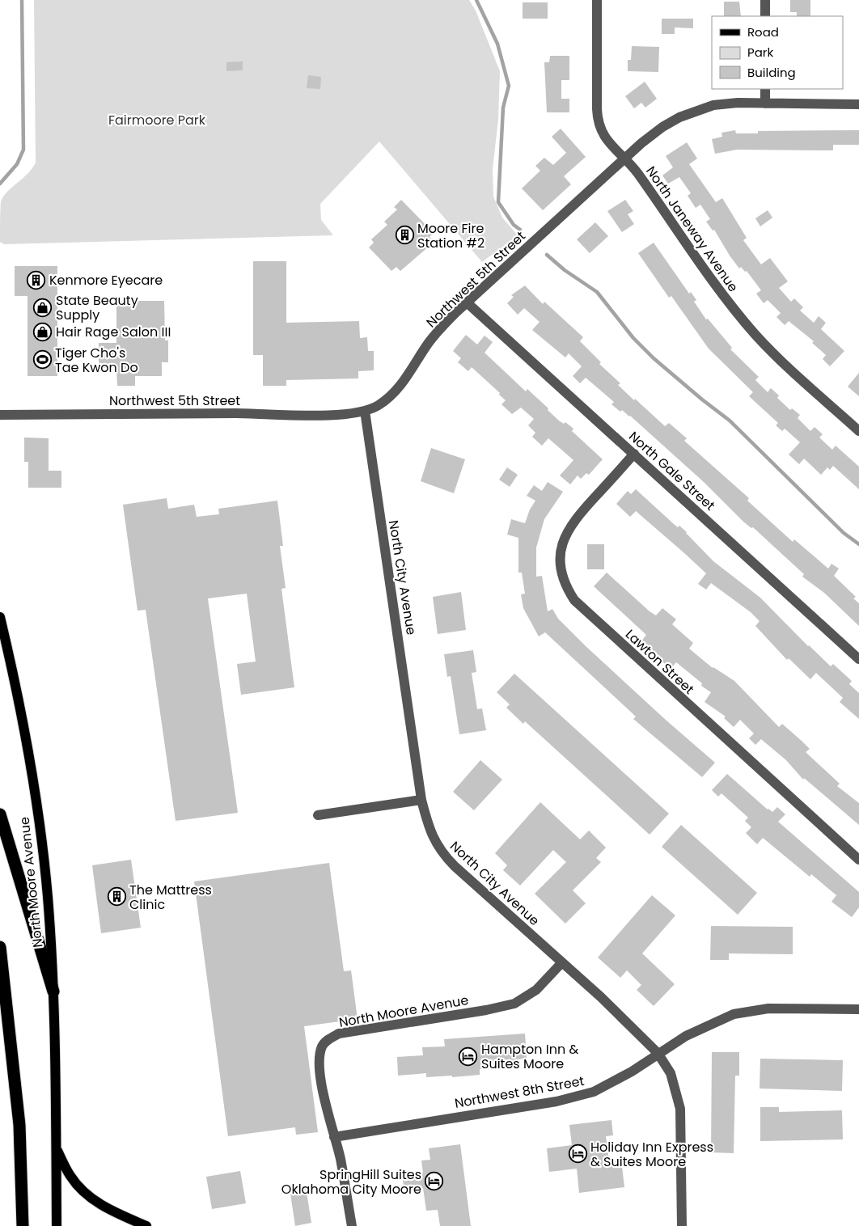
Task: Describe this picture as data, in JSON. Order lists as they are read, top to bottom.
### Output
{
  "streets": {
    "main road": ["North Moore Avenue"],
    "street": [
      "North Janeway Avenue",
      "Northwest 5th Street",
      "North Gale Street",
      "North City Avenue",
      "Lawton Street",
      "Northwest 8th Street"
    ]
  },
  "crossings": [
    ["North Janeway Avenue", "Northwest 5th Street"],
    ["Northwest 5th Street", "North Gale Street"],
    ["Northwest 5th Street", "North City Avenue"],
    ["North Gale Street", "Lawton Street"],
    ["North City Avenue", "North Moore Avenue"],
    ["North City Avenue", "Northwest 8th Street"],
    ["North Moore Avenue", "Northwest 8th Street"]
  ],
  "parks": ["Fairmoore Park"],
  "places": {
    "building": ["Moore Fire Station #2", "Kenmore Eyecare", "The Mattress Clinic"],
    "shop": ["State Beauty Supply", "Hair Rage Salon III"],
    "sports": ["Tiger Cho's Tae Kwon Do"],
    "hotel": ["Hampton Inn & Suites Moore", "Holiday Inn Express & Suites Moore", "SpringHill Suites Oklahoma City Moore"]
  },
  "legend": ["Road", "Park", "Building"]
}
